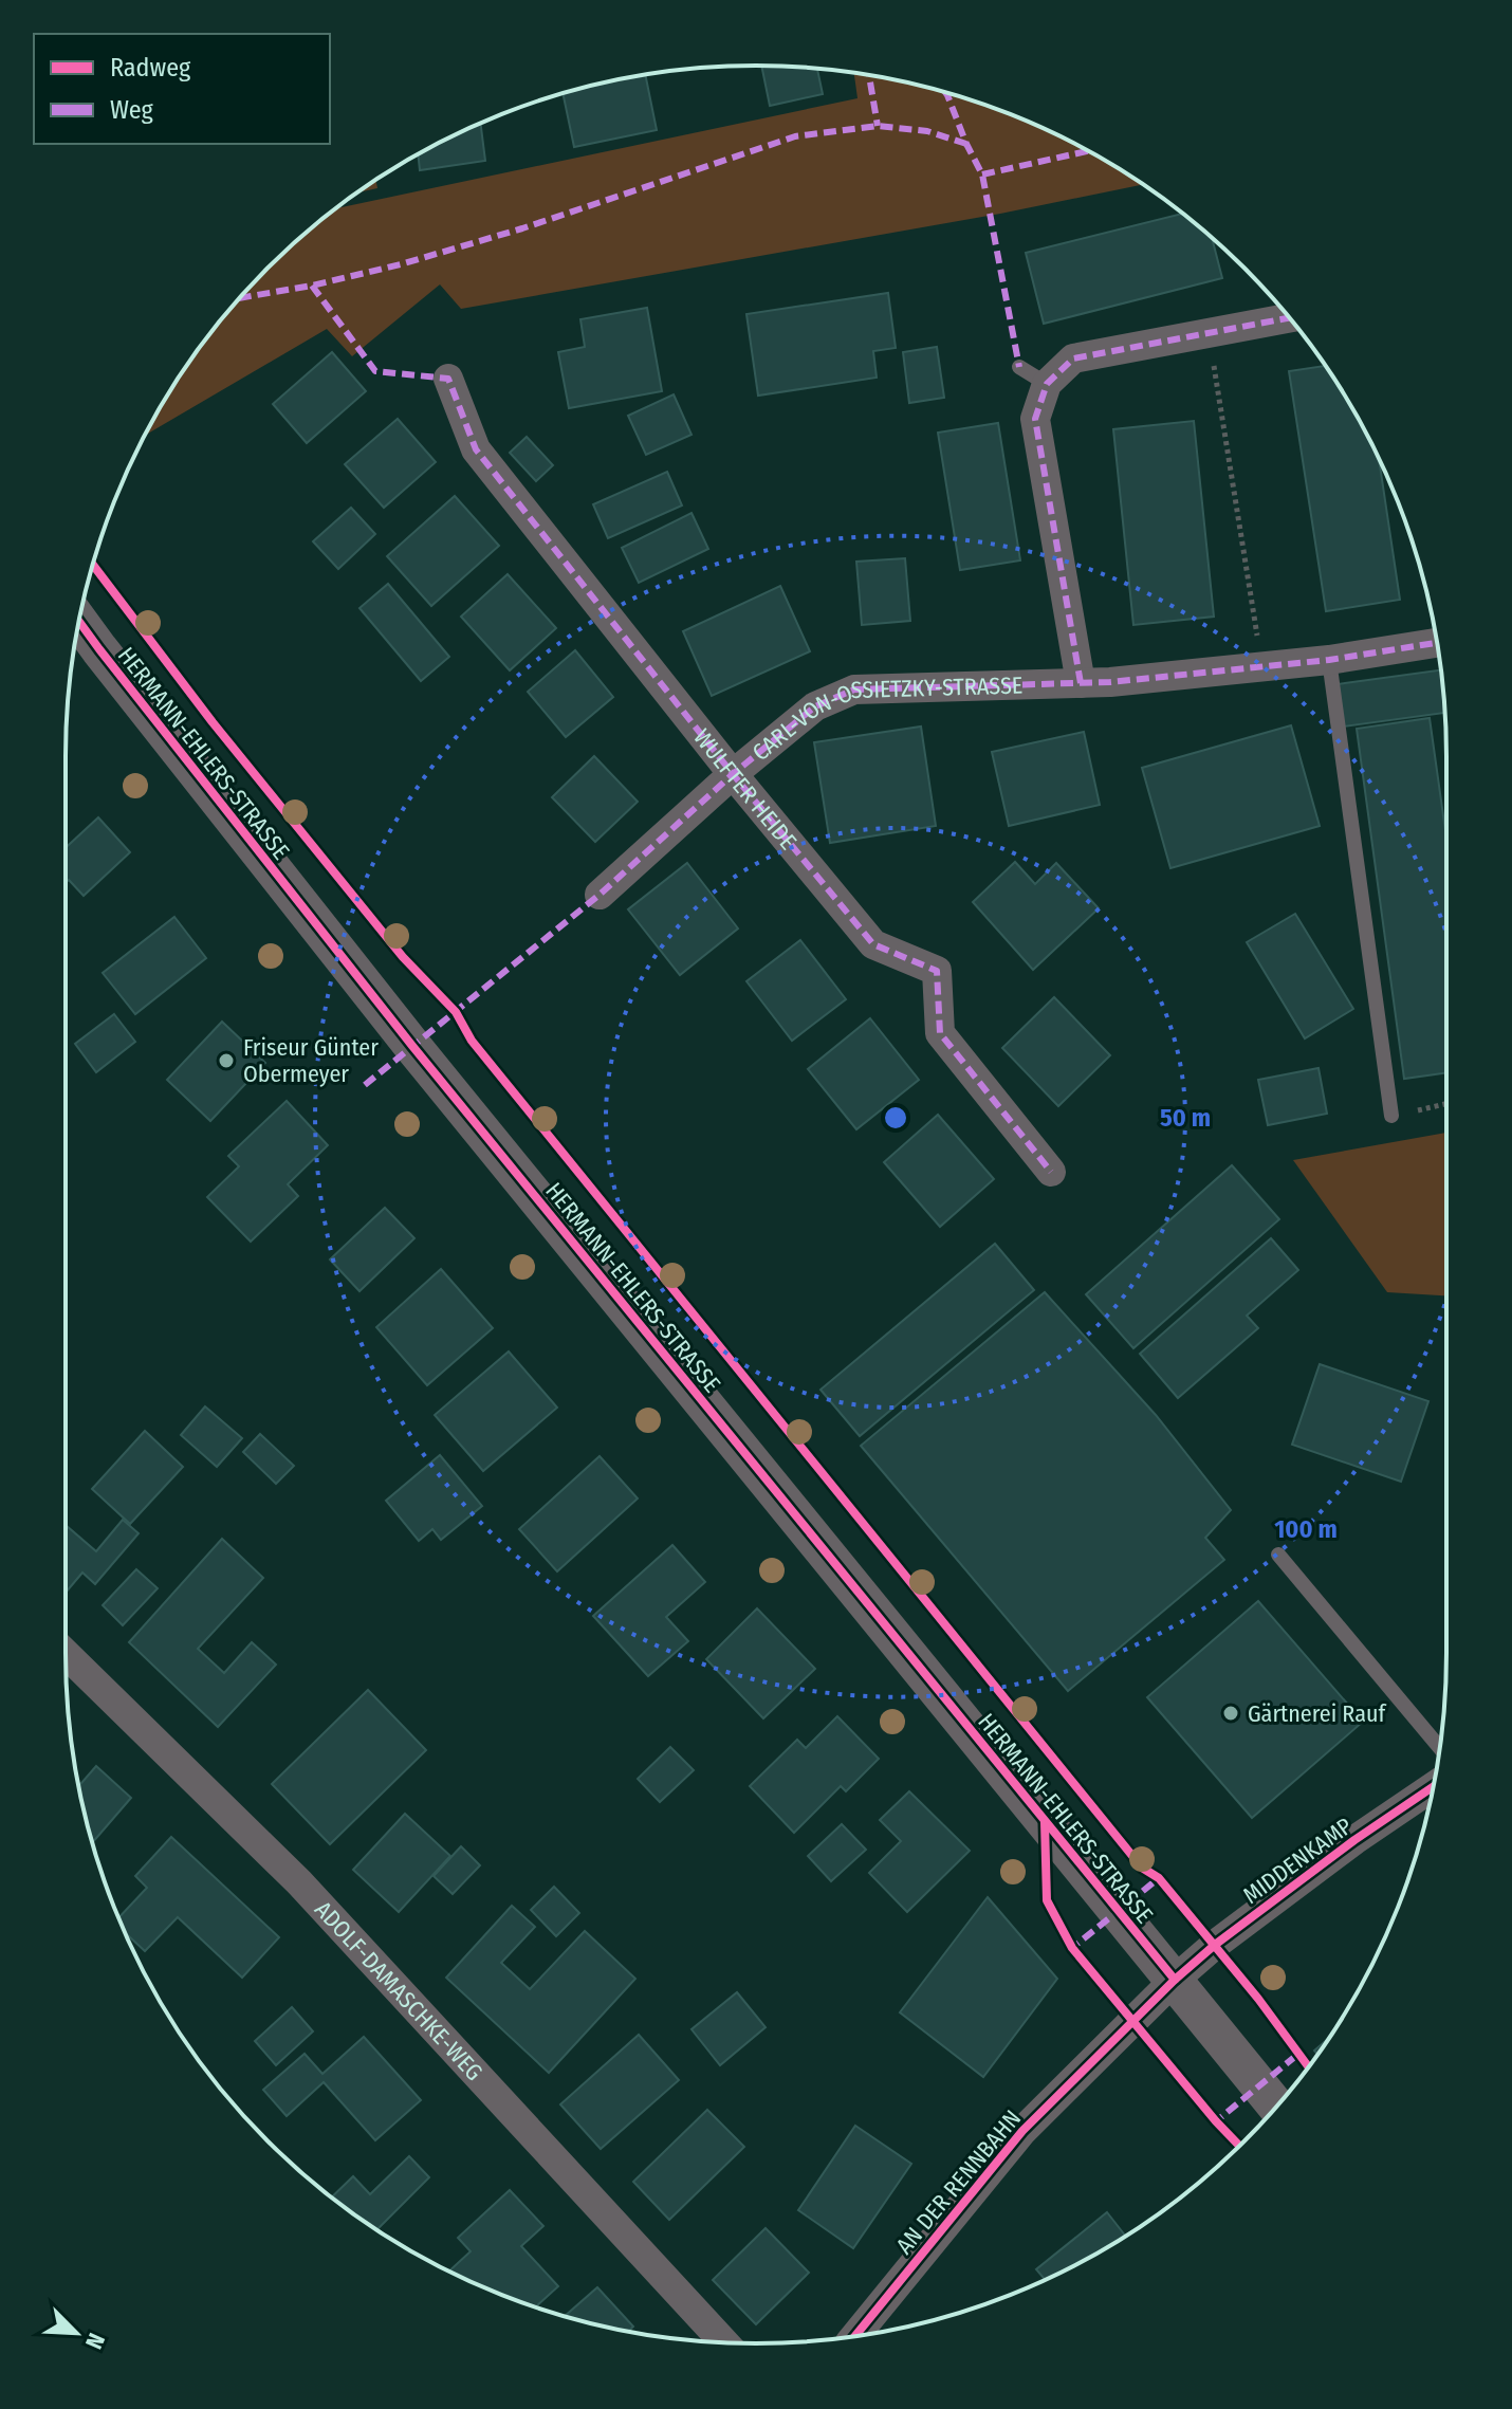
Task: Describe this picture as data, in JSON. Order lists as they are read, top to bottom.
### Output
{
  "streets": {
    "street": [
      "CARL-VON-OSSIETZKY-STRASSE",
      "HERMANN-EHLERS-STRASSE",
      "WULFTER HEIDE",
      "MIDDENKAMP",
      "ADOLF-DAMASCHKE-WEG",
      "AN DER RENNBAHN"
    ]
  },
  "crossings": [
    ["CARL-VON-OSSIETZKY-STRASSE", "WULFTER HEIDE"],
    ["HERMANN-EHLERS-STRASSE", "MIDDENKAMP"],
    ["HERMANN-EHLERS-STRASSE", "AN DER RENNBAHN"],
    ["MIDDENKAMP", "AN DER RENNBAHN"]
  ],
  "places": ["Friseur Günter Obermeyer", "Gärtnerei Rauf"],
  "legend": ["Radweg", "Weg"],
  "north": "bottom right",
  "rings": ["50 m", "100 m"]
}
